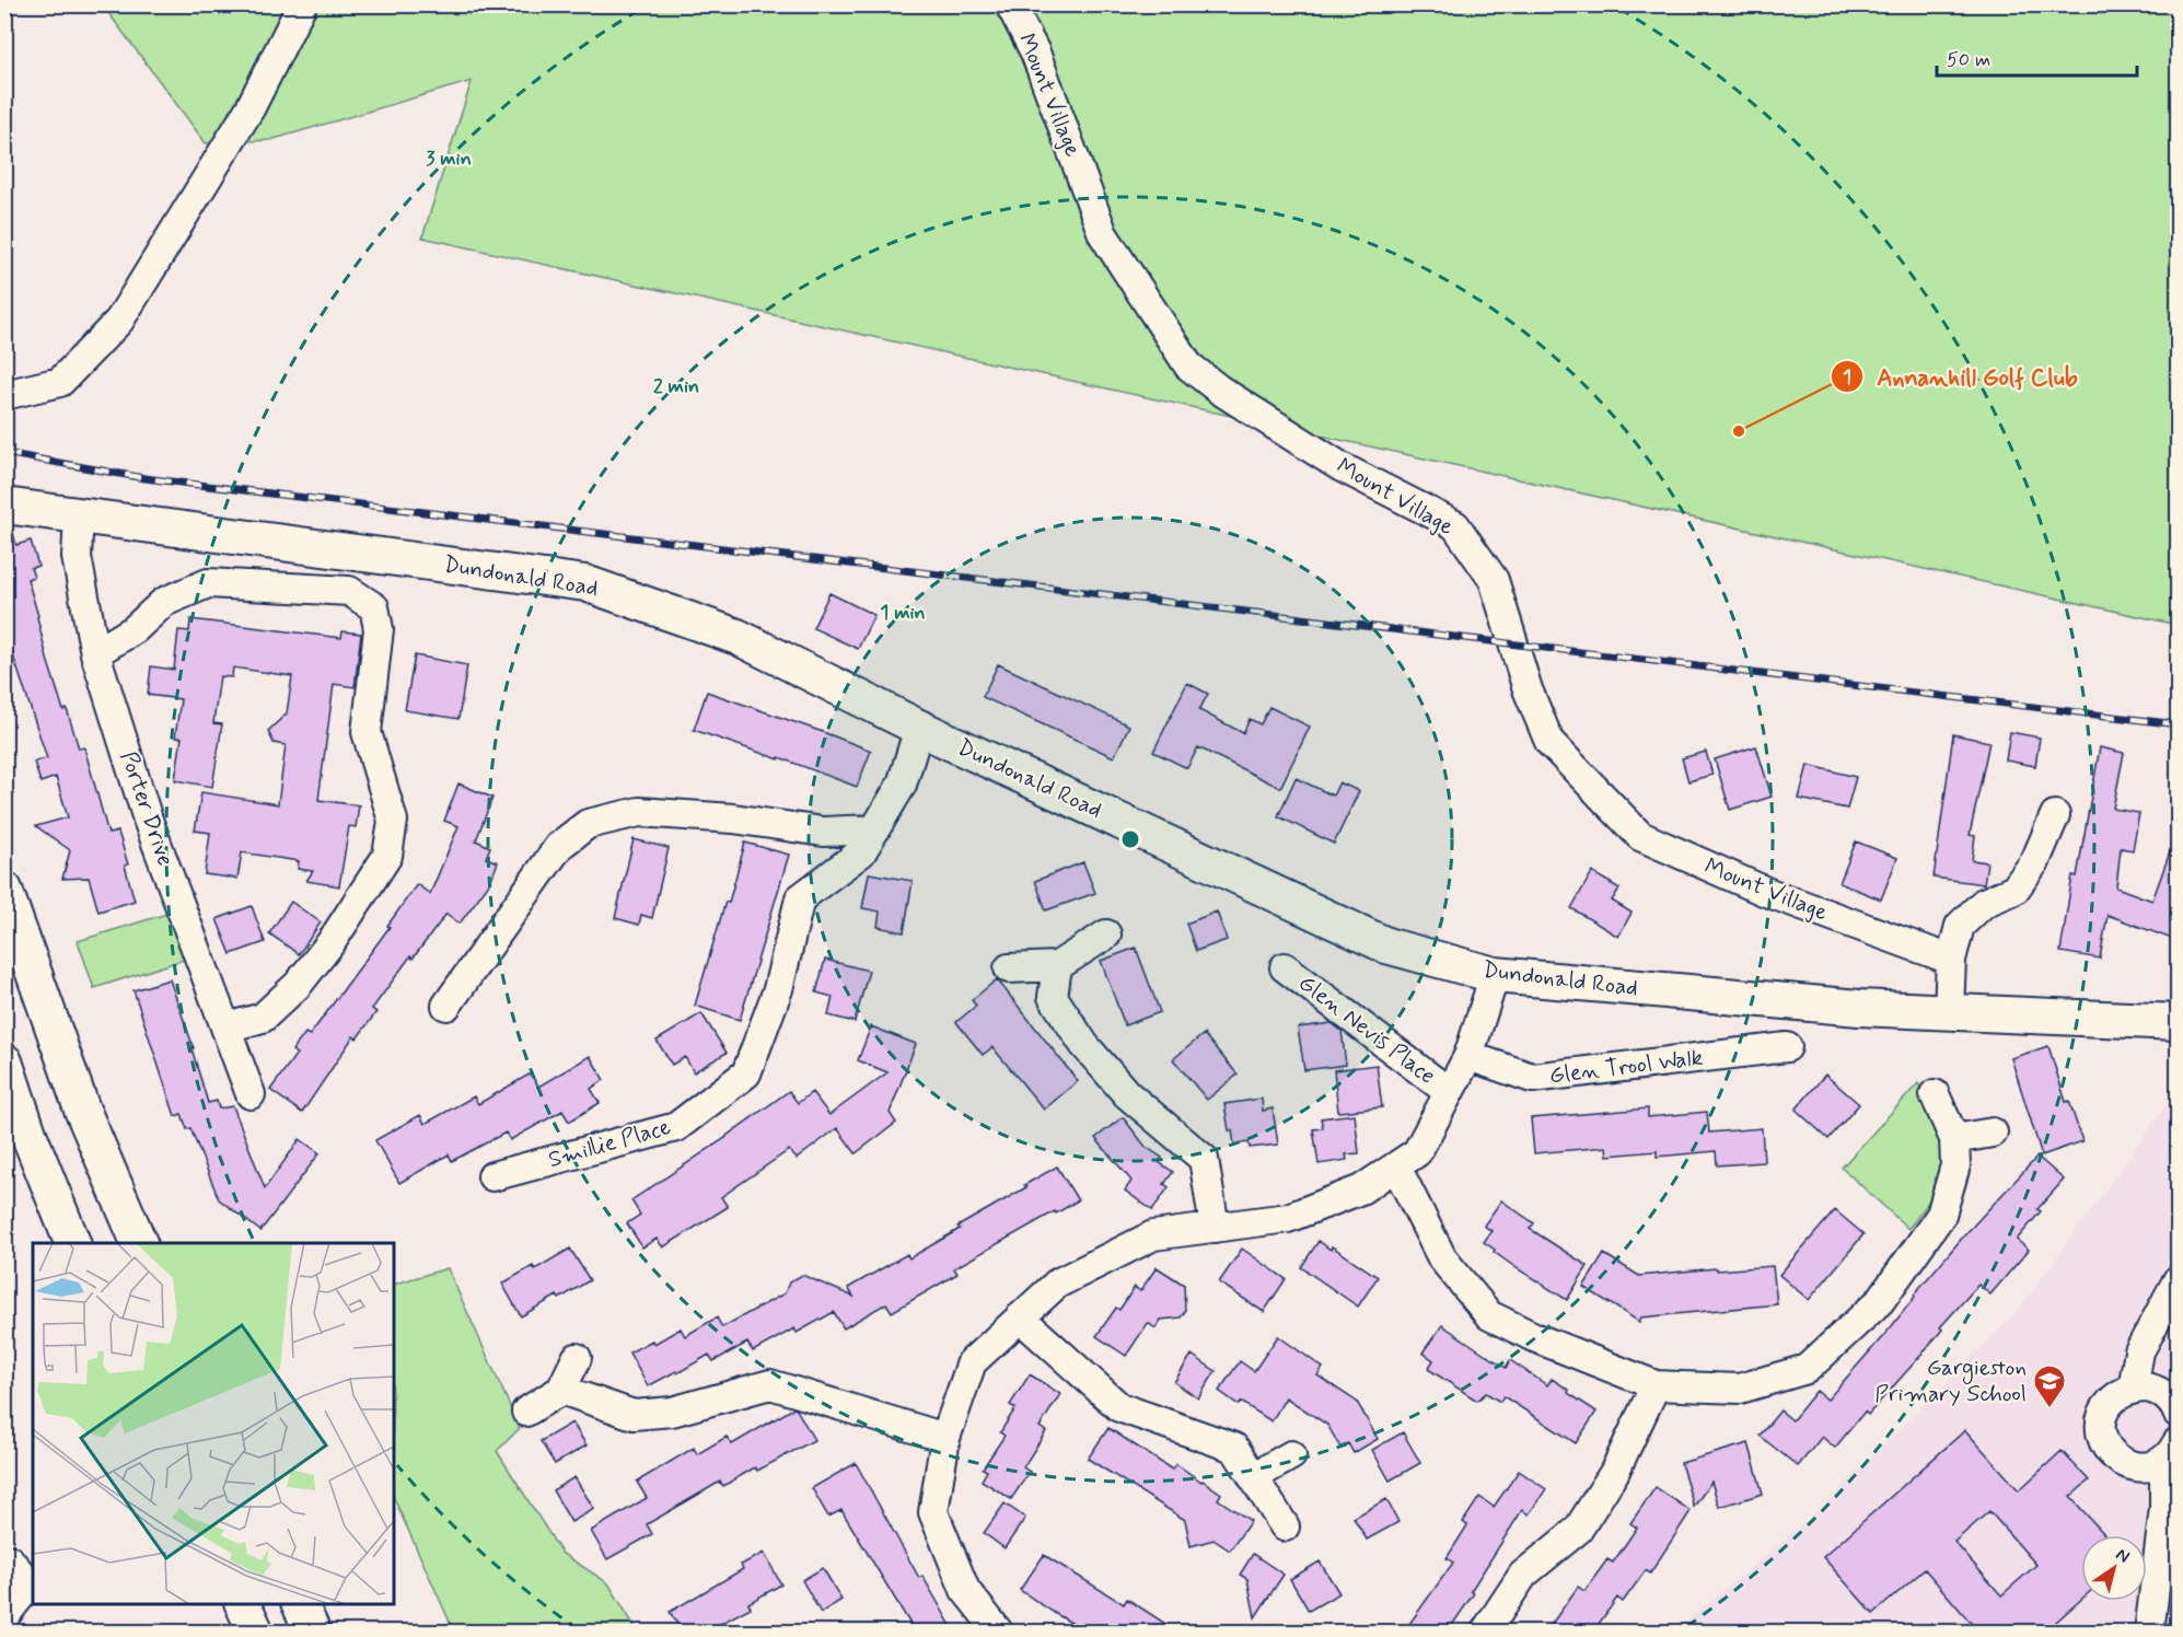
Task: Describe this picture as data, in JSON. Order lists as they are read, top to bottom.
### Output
{
  "streets": {
    "main road": ["Dundonald Road"],
    "street": [
      "Mount Village",
      "Porter Drive",
      "Glen Nevis Place",
      "Glen Trool Walk",
      "Smillie Place"
    ]
  },
  "crossings": [
    ["Dundonald Road", "Porter Drive"],
    ["Dundonald Road", "Smillie Place"]
  ],
  "places": {
    "other": ["Annanhill Golf Club"],
    "school or university": ["Gargieston Primary School"]
  },
  "scale_bar": "50 m",
  "north": "top right",
  "rings": ["3 min", "2 min", "1 min"]
}
